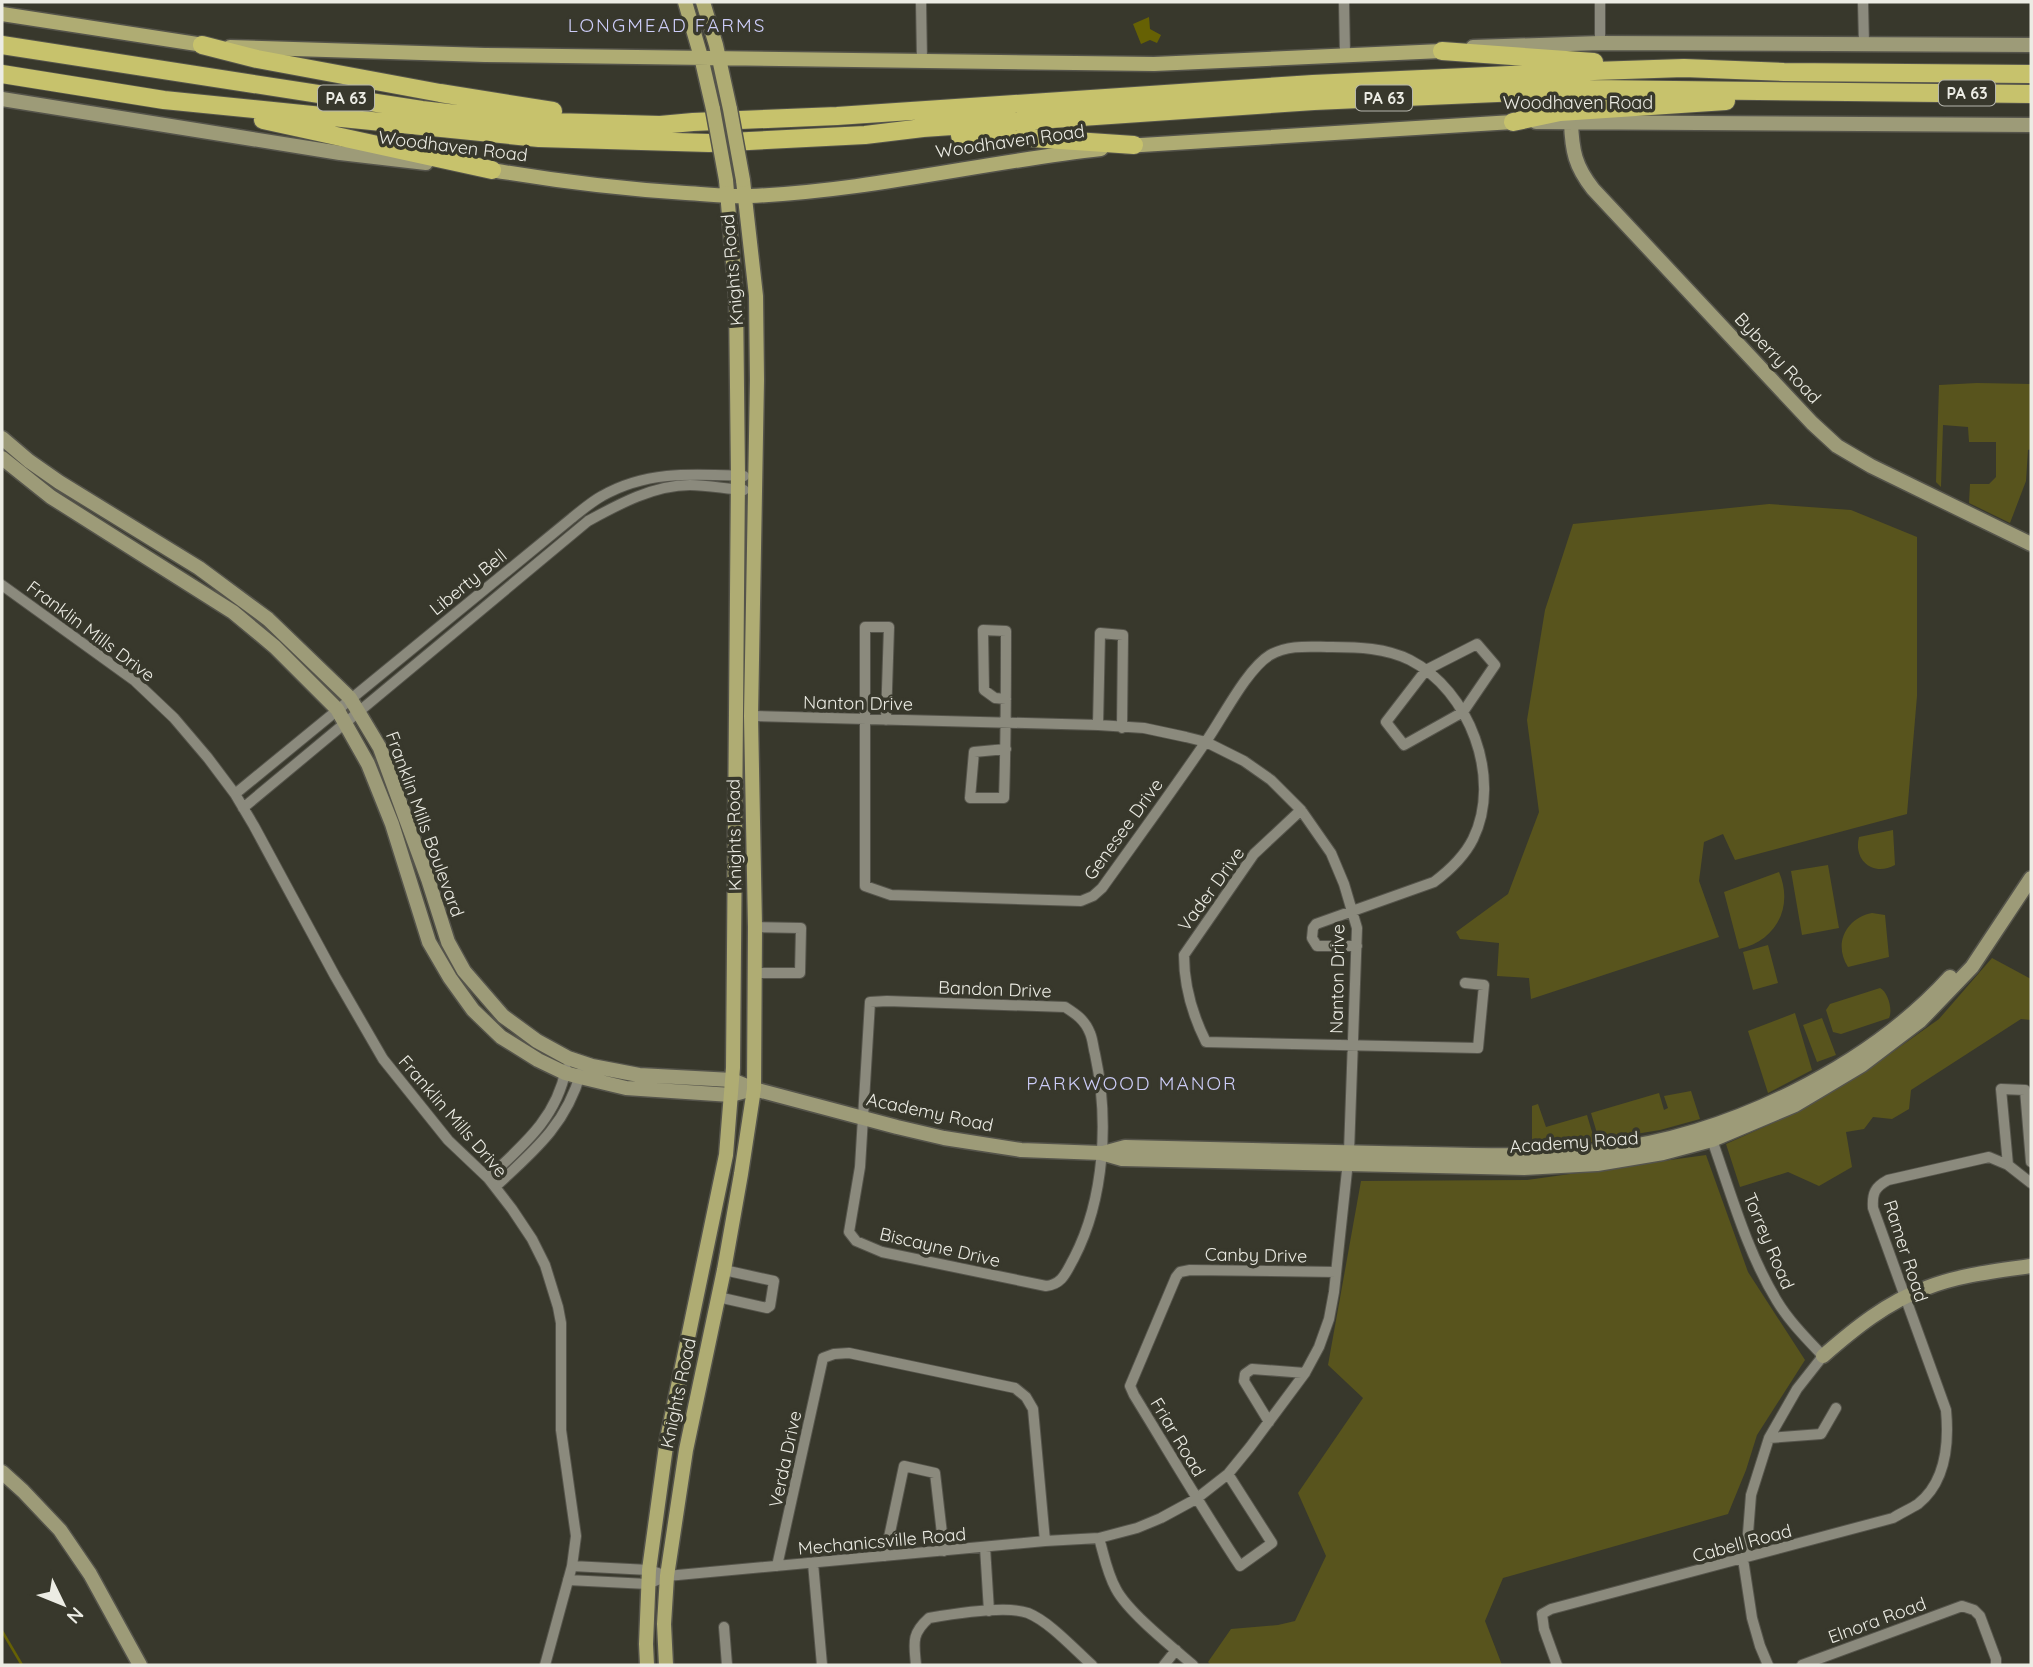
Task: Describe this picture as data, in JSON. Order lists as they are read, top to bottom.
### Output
{
  "streets": {
    "highway": ["PA 63", "Woodhaven Road"],
    "main road": ["Knights Road"],
    "street": [
      "Byberry Road",
      "Liberty Bell",
      "Franklin Mills Drive",
      "Nanton Drive",
      "Franklin Mills Boulevard",
      "Genesee Drive",
      "Vader Drive",
      "Bandon Drive",
      "Academy Road",
      "Torrey Road",
      "Biscayne Drive",
      "Ramer Road",
      "Canby Drive",
      "Friar Road",
      "Verda Drive",
      "Mechanicsville Road",
      "Cabell Road",
      "Elnora Road"
    ]
  },
  "crossings": [
    ["Woodhaven Road", "Knights Road"],
    ["Woodhaven Road", "Byberry Road"],
    ["Knights Road", "Liberty Bell"],
    ["Knights Road", "Nanton Drive"],
    ["Knights Road", "Franklin Mills Boulevard"],
    ["Knights Road", "Academy Road"],
    ["Knights Road", "Mechanicsville Road"],
    ["Liberty Bell", "Franklin Mills Drive"],
    ["Liberty Bell", "Franklin Mills Boulevard"],
    ["Nanton Drive", "Genesee Drive"],
    ["Nanton Drive", "Vader Drive"],
    ["Nanton Drive", "Academy Road"],
    ["Nanton Drive", "Canby Drive"],
    ["Nanton Drive", "Friar Road"],
    ["Nanton Drive", "Mechanicsville Road"],
    ["Franklin Mills Boulevard", "Academy Road"],
    ["Bandon Drive", "Academy Road"],
    ["Bandon Drive", "Biscayne Drive"],
    ["Academy Road", "Torrey Road"],
    ["Academy Road", "Biscayne Drive"],
    ["Ramer Road", "Cabell Road"],
    ["Canby Drive", "Friar Road"],
    ["Verda Drive", "Mechanicsville Road"]
  ],
  "districts": ["LONGMEAD FARMS", "PARKWOOD MANOR"],
  "north": "bottom right"
}
